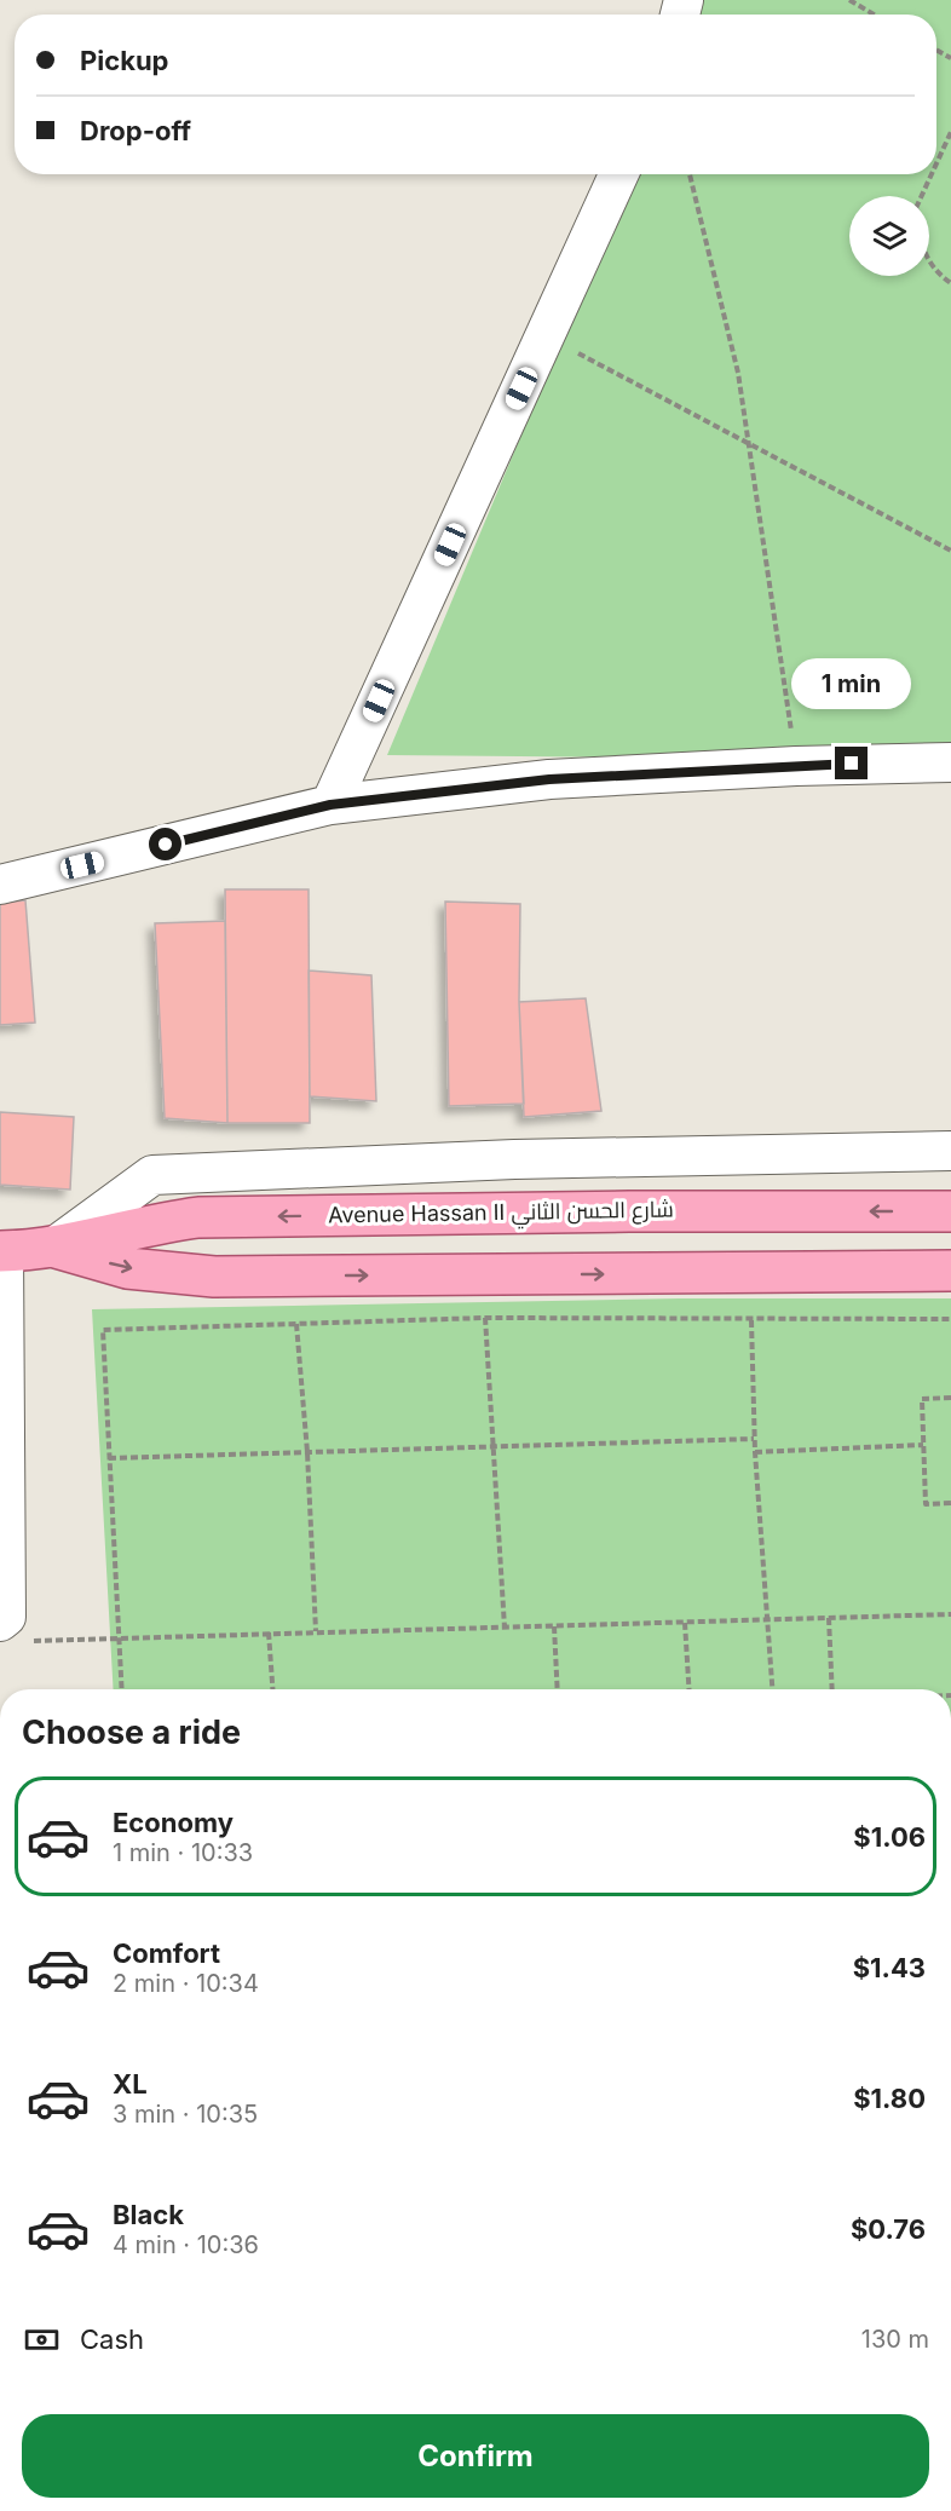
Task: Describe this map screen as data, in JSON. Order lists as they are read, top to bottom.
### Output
{
  "streets": {
    "main road": ["Avenue Hassan II شارع الحسن الثاني"]
  },
  "page": {
    "banner": ["Pickup", "Drop-off"],
    "bubble": "1 min",
    "heading": "Choose a ride",
    "list": [
      {
        "name": "Economy",
        "note": "1 min · 10:33",
        "value": "$1.06"
      },
      {
        "name": "Comfort",
        "note": "2 min · 10:34",
        "value": "$1.43"
      },
      {
        "name": "XL",
        "note": "3 min · 10:35",
        "value": "$1.80"
      },
      {
        "name": "Black",
        "note": "4 min · 10:36",
        "value": "$0.76"
      }
    ],
    "pay": ["Cash", "130 m"],
    "buttons": "Confirm"
  }
}
